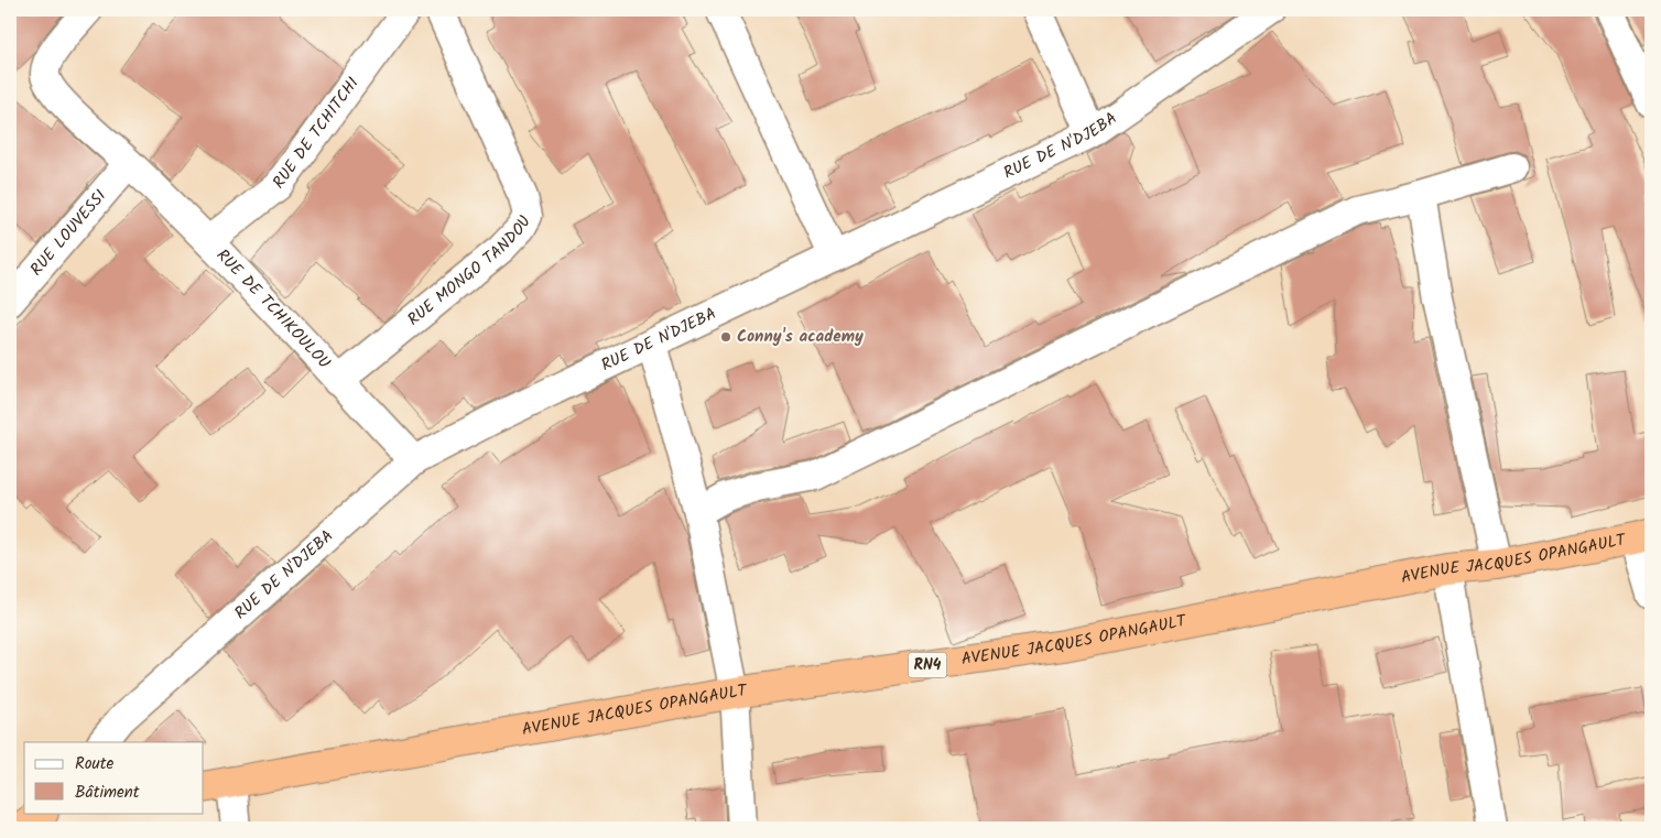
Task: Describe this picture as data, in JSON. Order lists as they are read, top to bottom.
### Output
{
  "streets": {
    "highway": ["AVENUE JACQUES OPANGAULT", "RN4"],
    "street": [
      "RUE DE TCHITCHI",
      "RUE DE N'DJEBA",
      "RUE LOUVESSI",
      "RUE MONGO TANDOU",
      "RUE DE TCHIKOULOU"
    ]
  },
  "crossings": [
    ["RUE DE TCHITCHI", "RUE DE TCHIKOULOU"],
    ["RUE DE N'DJEBA", "RUE DE TCHIKOULOU"],
    ["RUE LOUVESSI", "RUE DE TCHIKOULOU"],
    ["RUE MONGO TANDOU", "RUE DE TCHIKOULOU"]
  ],
  "places": ["Conny's academy"],
  "legend": ["Route", "Bâtiment"]
}
